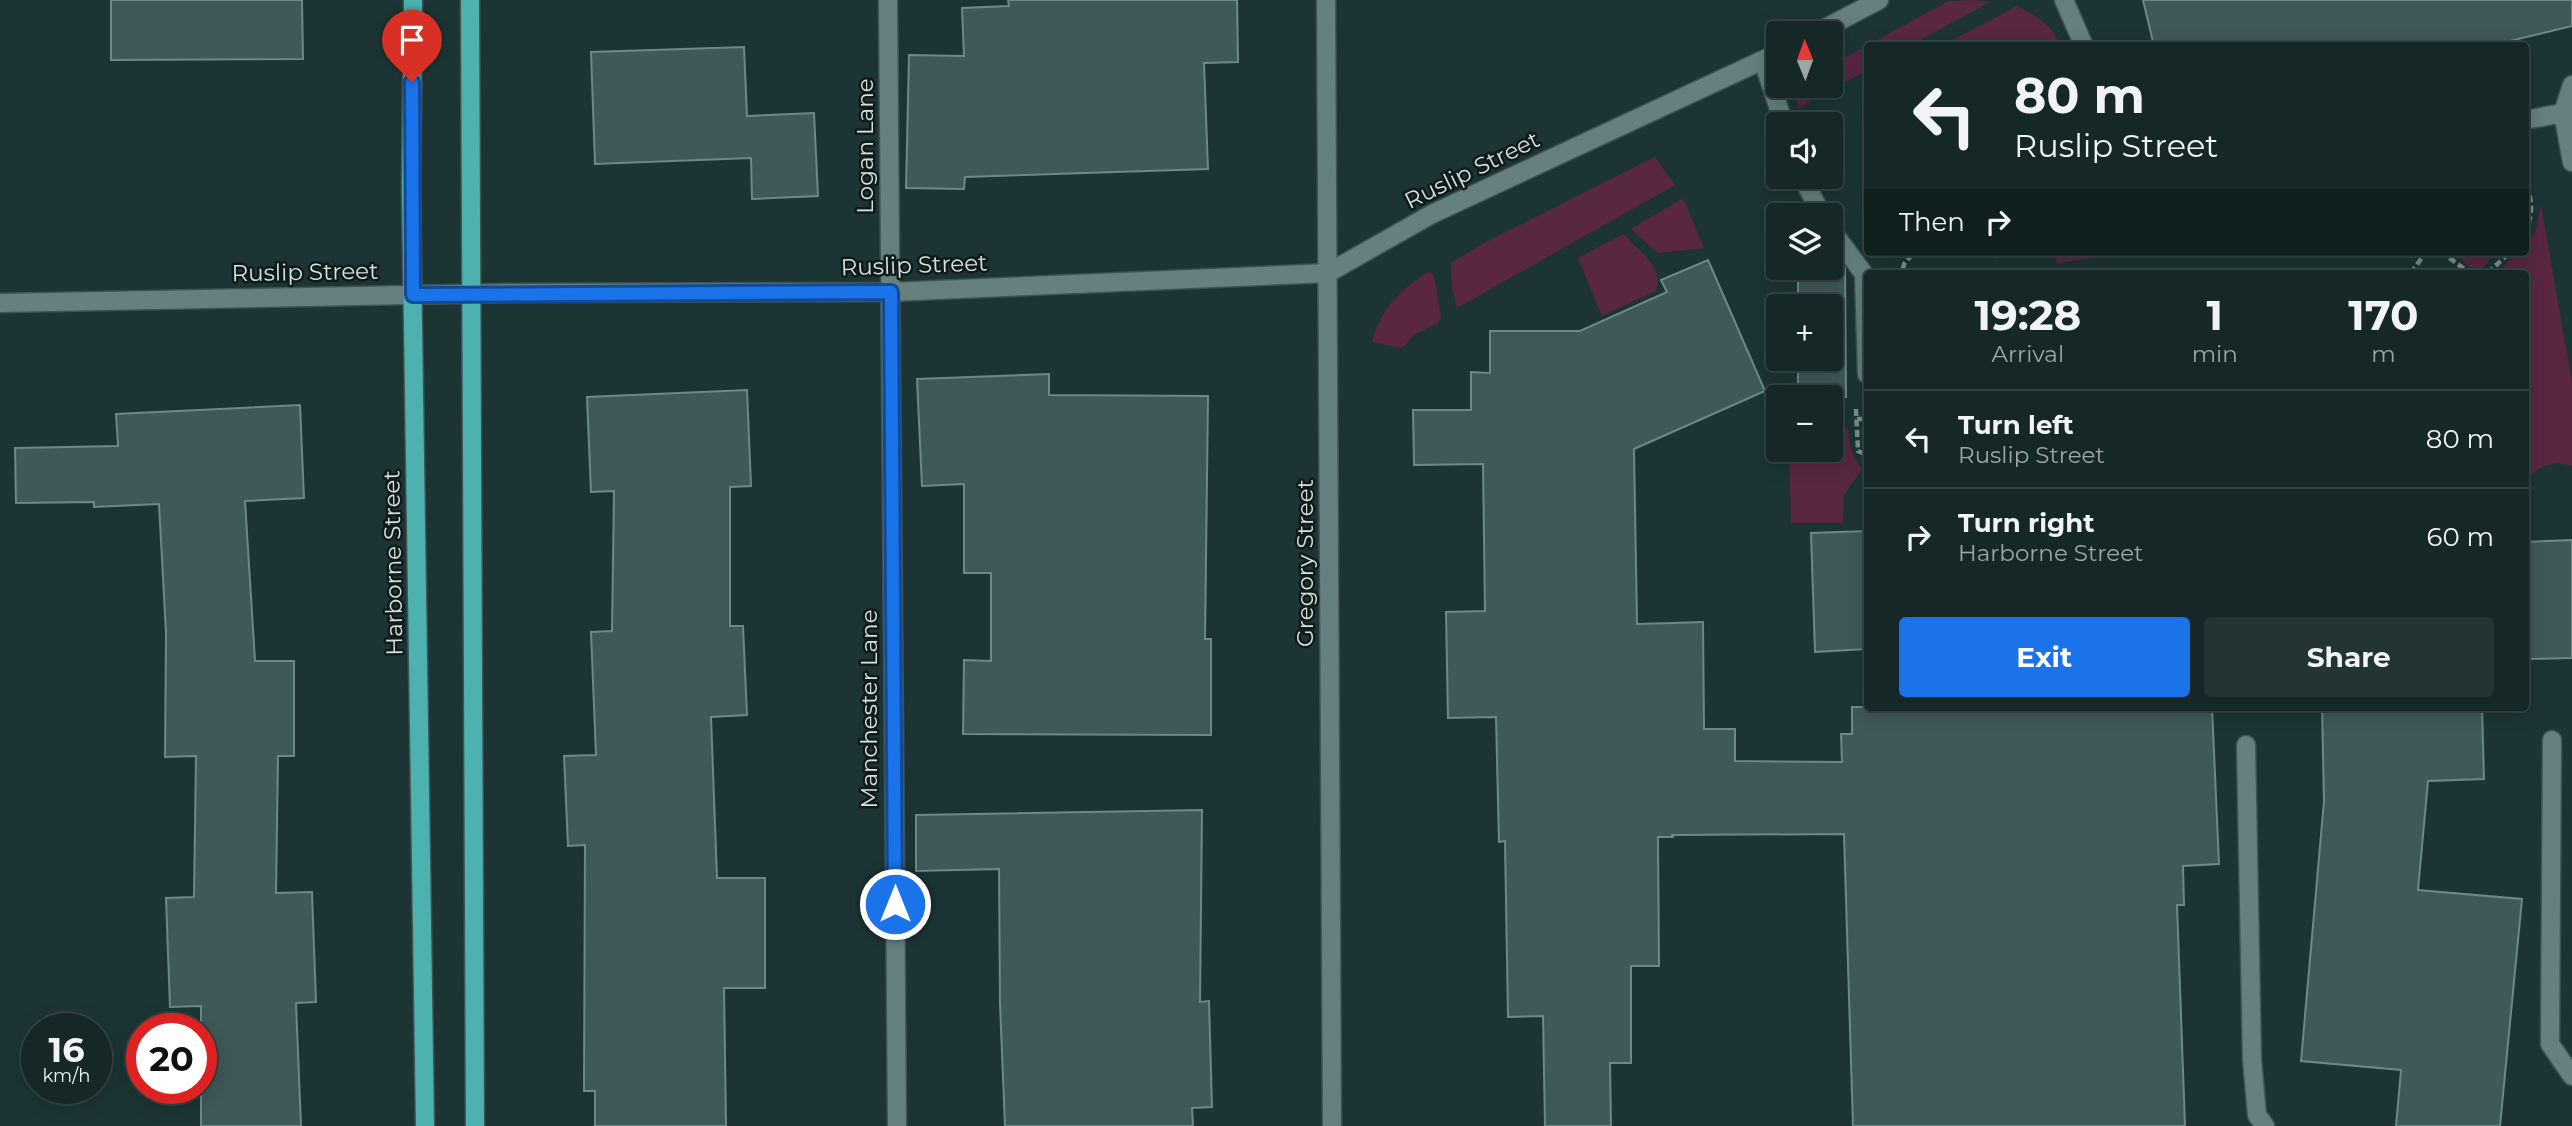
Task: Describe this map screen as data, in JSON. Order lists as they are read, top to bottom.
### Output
{
  "streets": {
    "main road": ["Harborne Street"],
    "street": [
      "Logan Lane",
      "Ruslip Street",
      "Gregory Street",
      "Manchester Lane"
    ]
  },
  "crossings": [
    ["Logan Lane", "Ruslip Street"],
    ["Logan Lane", "Manchester Lane"],
    ["Ruslip Street", "Harborne Street"],
    ["Ruslip Street", "Gregory Street"],
    ["Ruslip Street", "Manchester Lane"]
  ],
  "north": "top",
  "page": {
    "map_buttons": ["+", "−"],
    "turn": ["80 m", "Ruslip Street"],
    "then": "Then",
    "eta": [
      "19:28",
      "Arrival",
      "1",
      "min",
      "170",
      "m"
    ],
    "list": [
      {
        "name": "Turn left",
        "note": "Ruslip Street",
        "value": "80 m"
      },
      {
        "name": "Turn right",
        "note": "Harborne Street",
        "value": "60 m"
      }
    ],
    "buttons": ["Exit", "Share"],
    "speed": "16 km/h",
    "limit": "20"
  }
}
